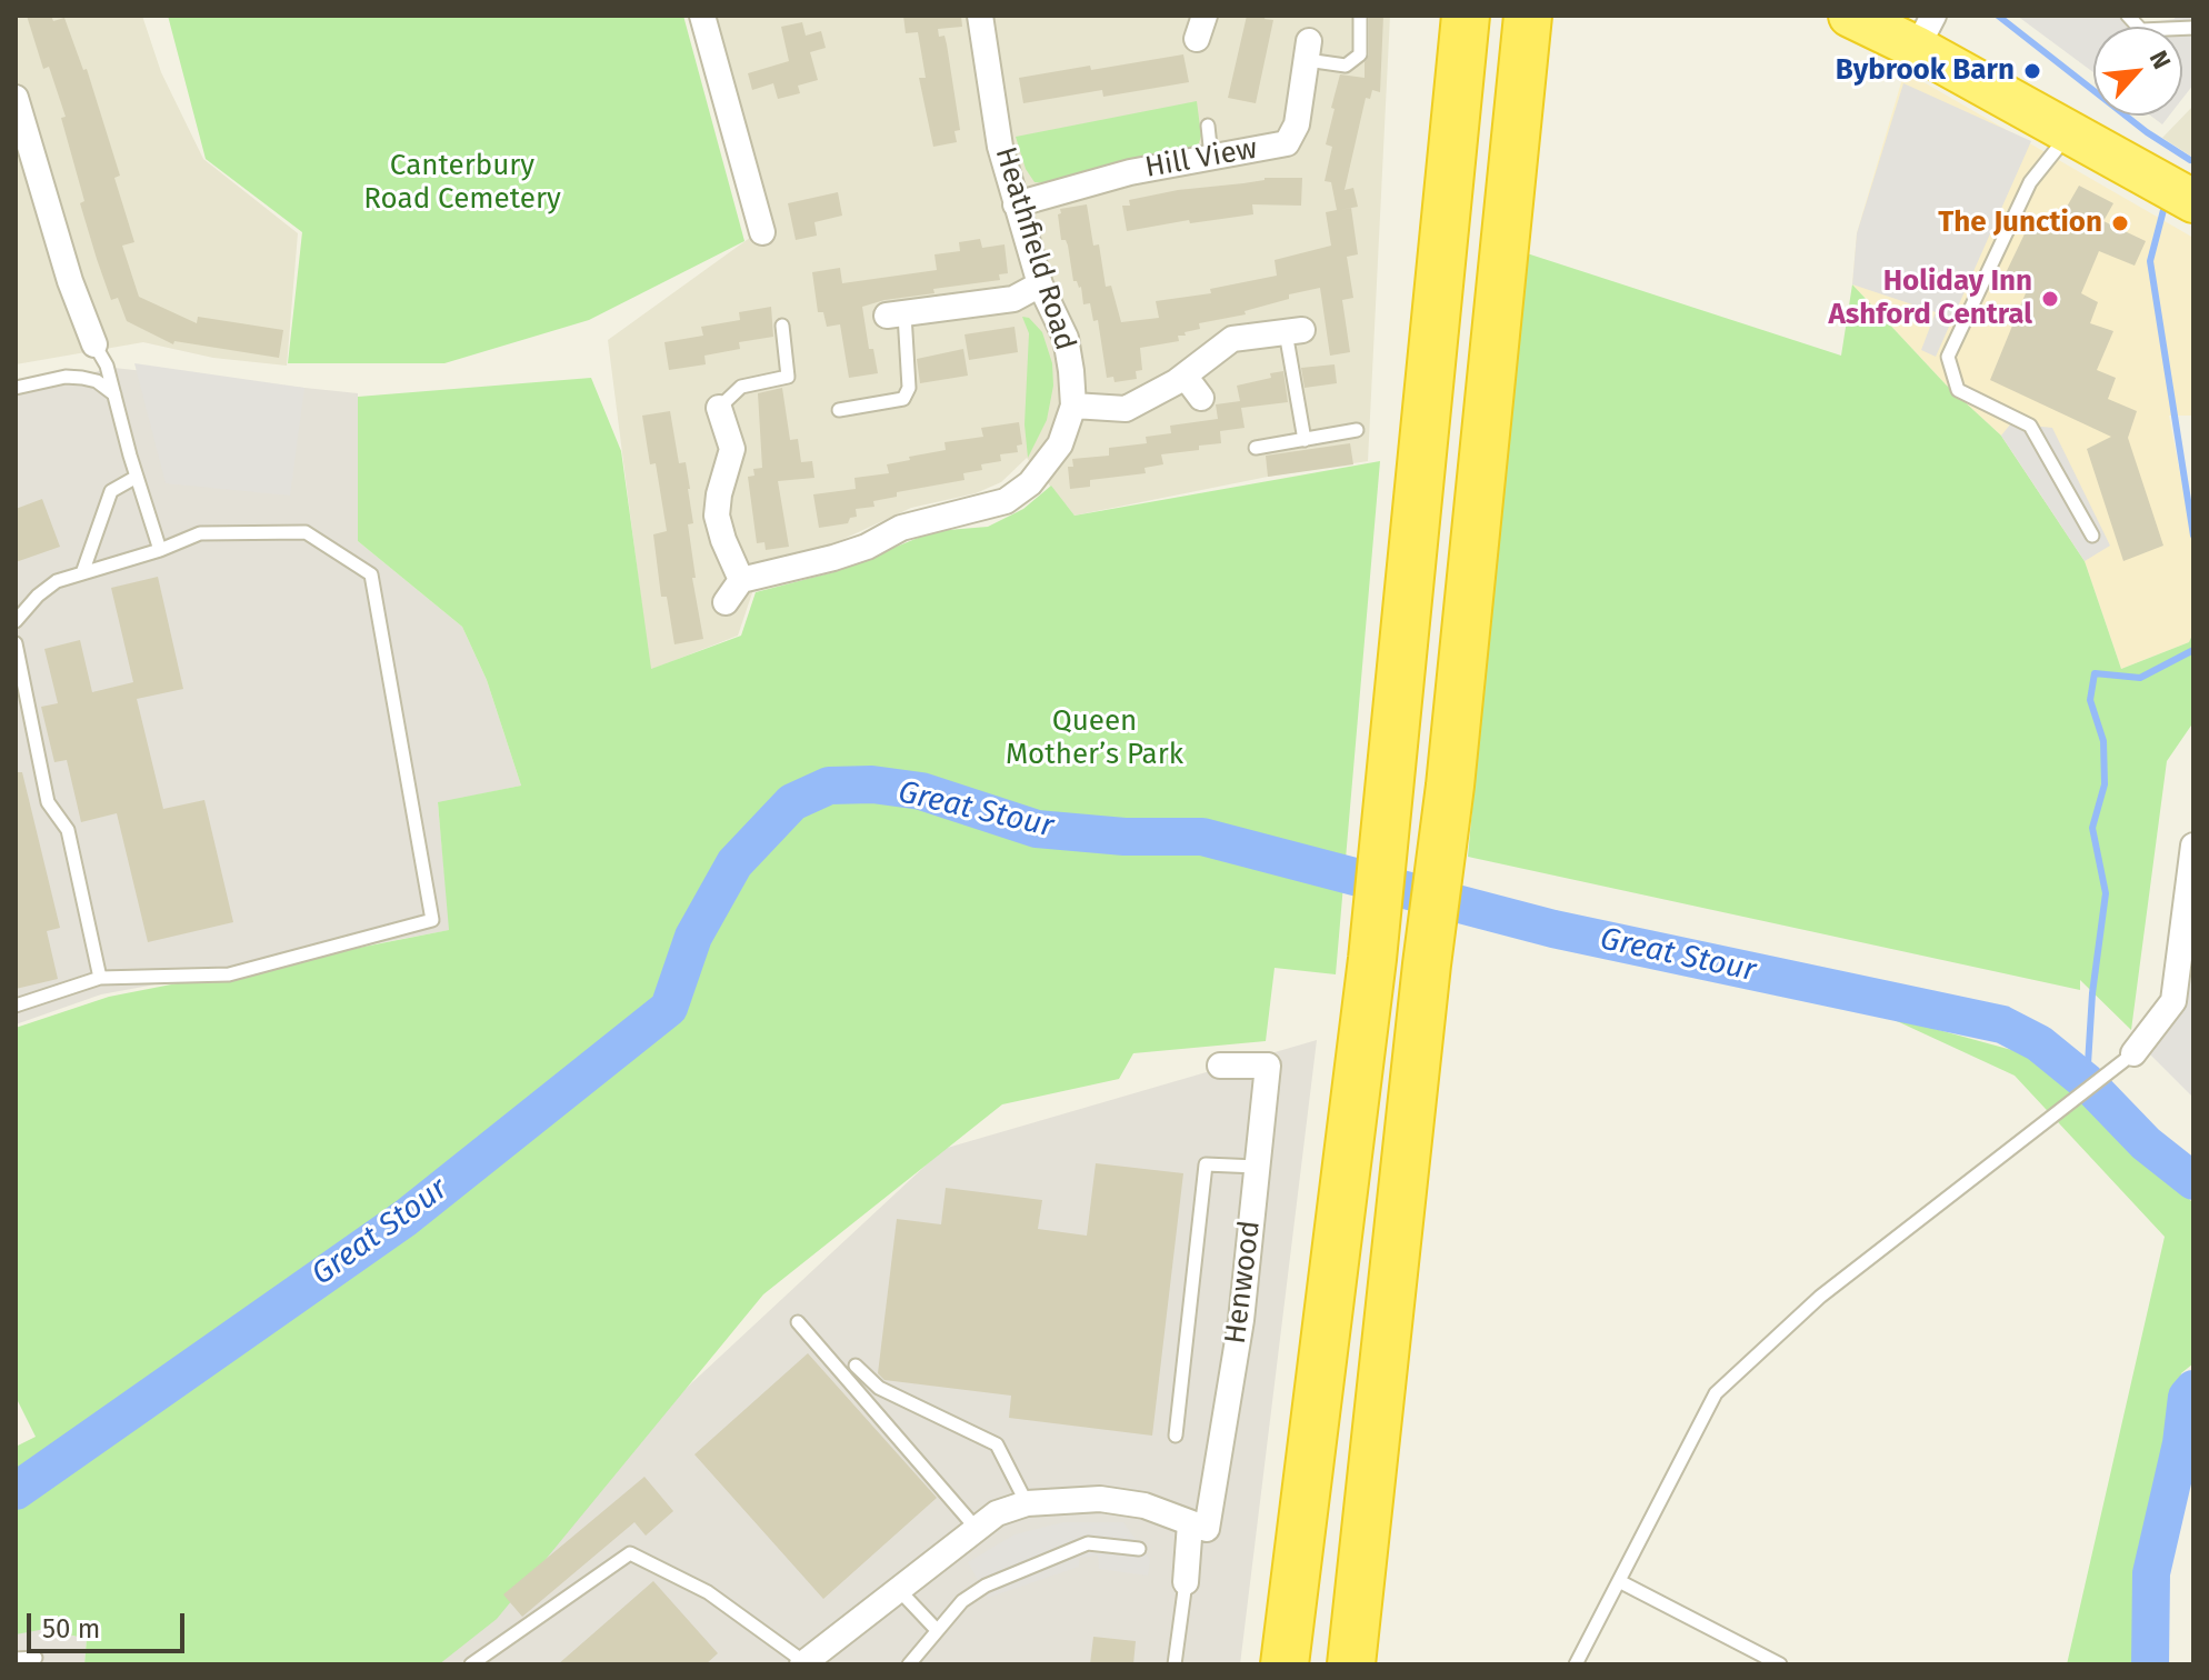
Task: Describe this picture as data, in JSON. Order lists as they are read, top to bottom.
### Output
{
  "streets": {
    "street": ["Hill View", "Heathfield Road", "Henwood"]
  },
  "crossings": [
    ["Hill View", "Heathfield Road"]
  ],
  "water": ["Great Stour"],
  "parks": ["Canterbury Road Cemetery", "Queen Mother’s Park"],
  "places": ["Bybrook Barn", "The Junction", "Holiday Inn Ashford Central"],
  "scale_bar": "50 m",
  "north": "top right"
}
